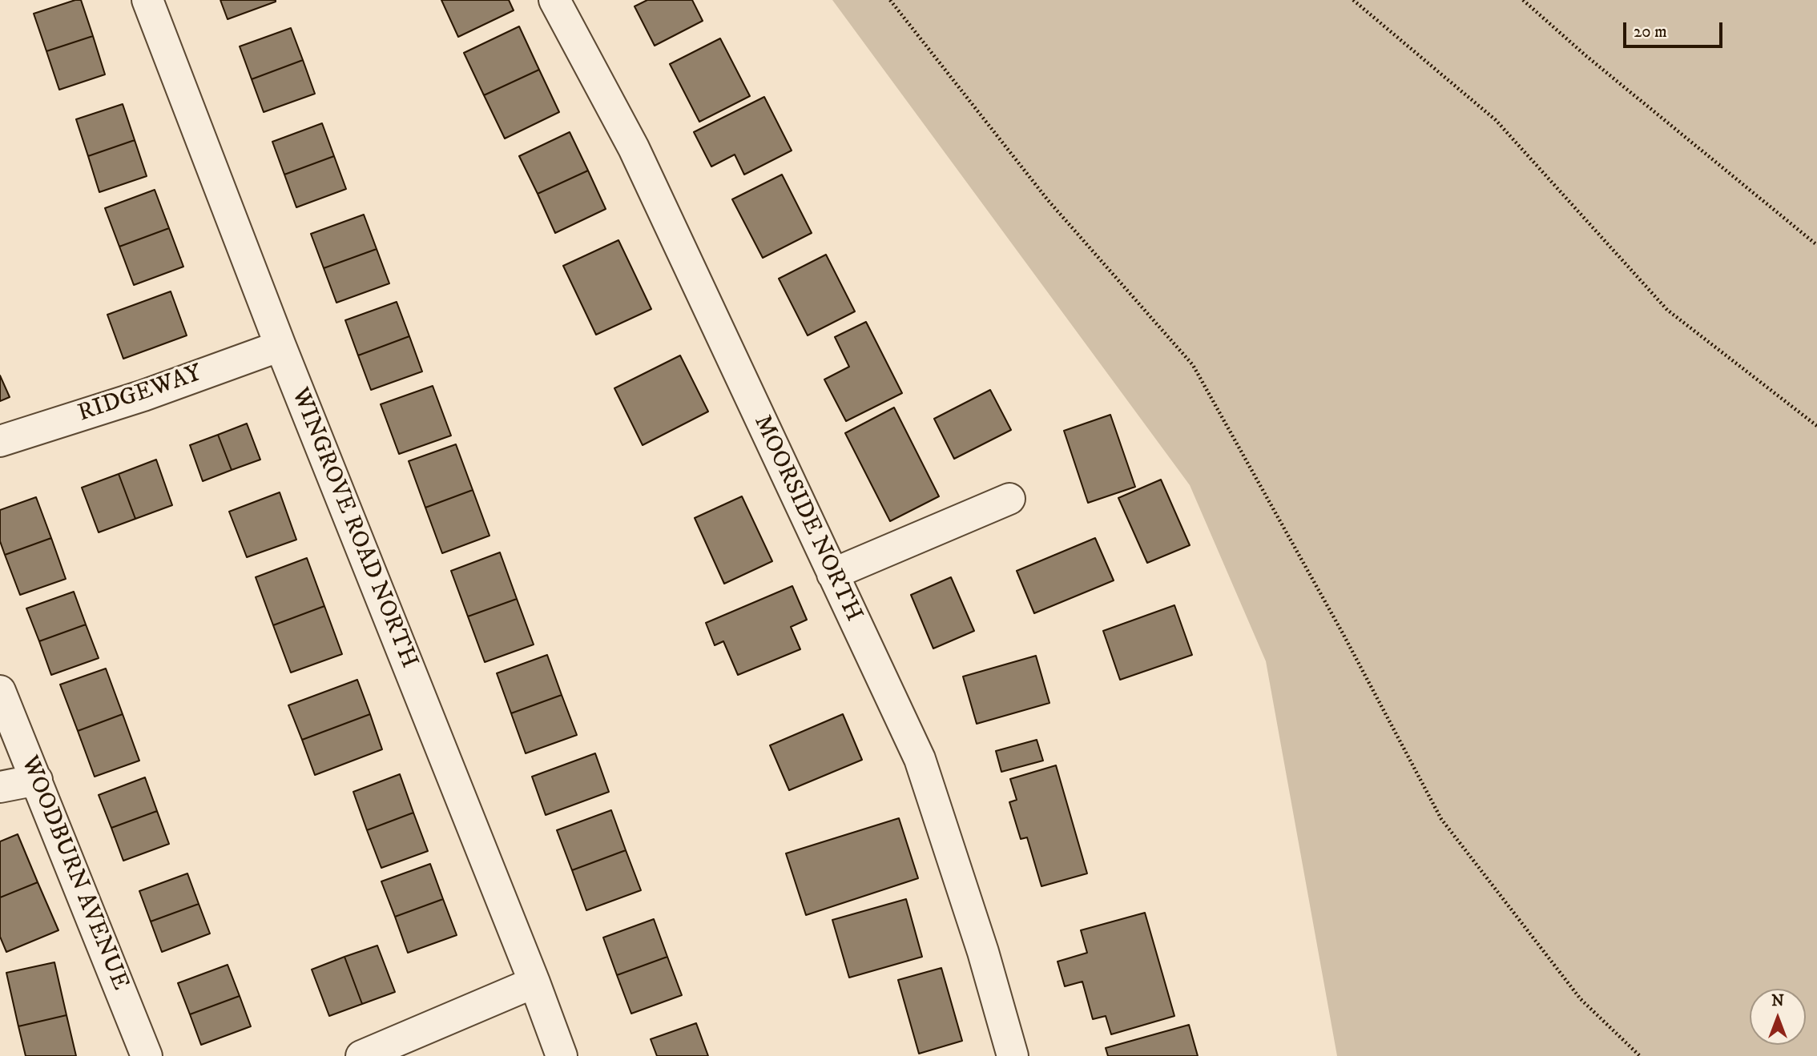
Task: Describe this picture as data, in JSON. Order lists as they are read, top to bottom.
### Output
{
  "streets": {
    "street": [
      "RIDGEWAY",
      "MOORSIDE NORTH",
      "WINGROVE ROAD NORTH",
      "WOODBURN AVENUE"
    ]
  },
  "crossings": [
    ["RIDGEWAY", "WINGROVE ROAD NORTH"]
  ],
  "scale_bar": "20 m",
  "north": "top"
}
